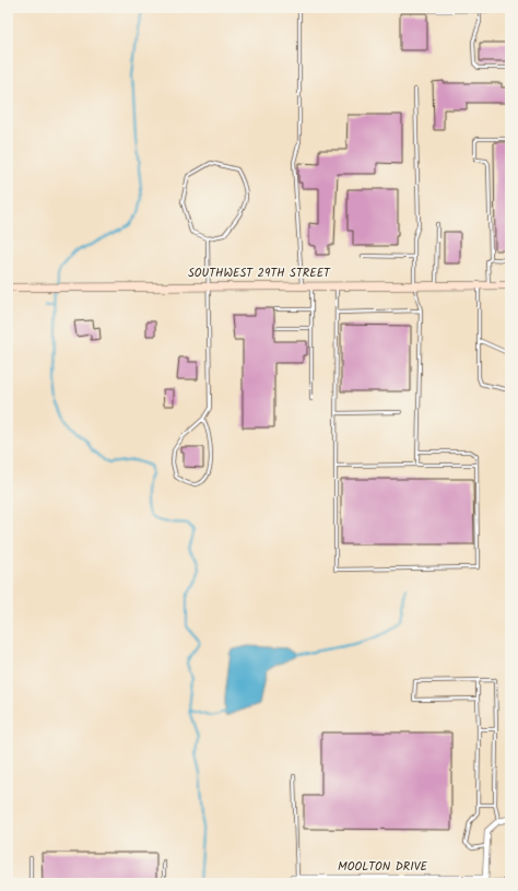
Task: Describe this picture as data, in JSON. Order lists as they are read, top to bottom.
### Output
{
  "streets": {
    "street": ["SOUTHWEST 29TH STREET", "MOOLTON DRIVE"]
  }
}
